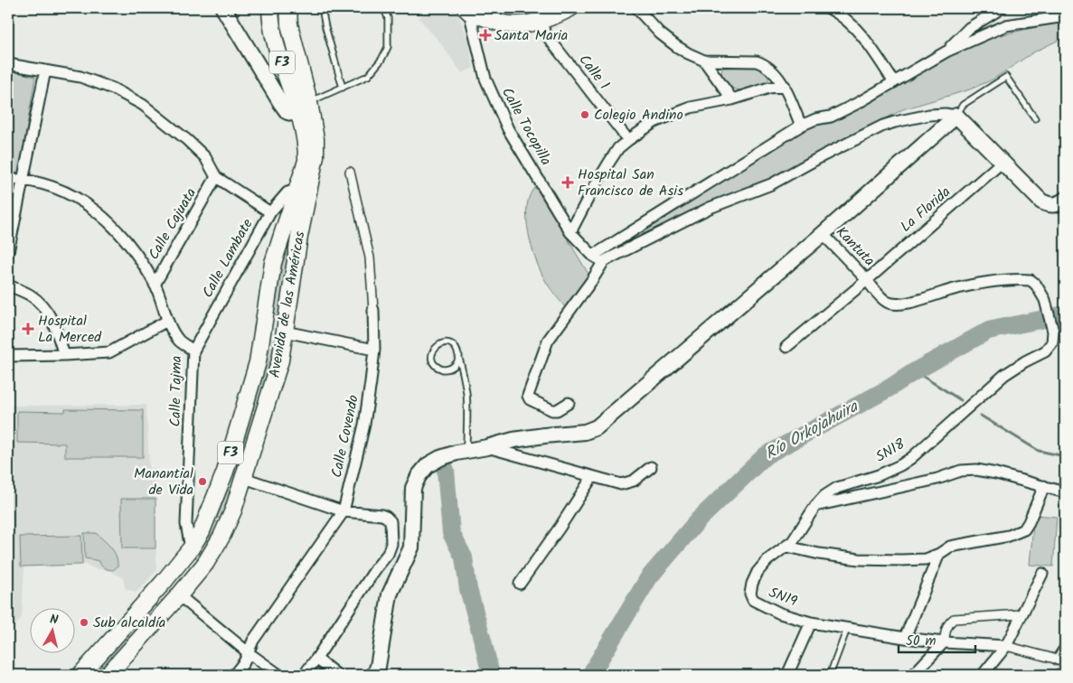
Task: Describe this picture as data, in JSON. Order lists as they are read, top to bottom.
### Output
{
  "streets": {
    "main road": ["F3", "Avenida de las Américas"],
    "street": [
      "Calle 1",
      "Calle Tocopilla",
      "La Florida",
      "Calle Cajuata",
      "Kantuta",
      "Calle Lambate",
      "Calle Tajma",
      "Calle Covendo",
      "SN18",
      "SN19"
    ]
  },
  "crossings": [
    ["F3", "Avenida de las Américas"],
    ["La Florida", "Kantuta"],
    ["Calle Cajuata", "Calle Tajma"],
    ["Kantuta", "SN18"],
    ["Calle Lambate", "Avenida de las Américas"],
    ["Calle Lambate", "Calle Tajma"],
    ["Avenida de las Américas", "Calle Tajma"],
    ["SN18", "SN19"]
  ],
  "water": ["Río Orkojahuira"],
  "places": {
    "health": ["Santa Maria", "Hospital San Francisco de Asis", "Hospital La Merced"],
    "other": ["Colegio Andino", "Manantial de Vida", "Sub alcaldía"]
  },
  "scale_bar": "50 m",
  "north": "top"
}
